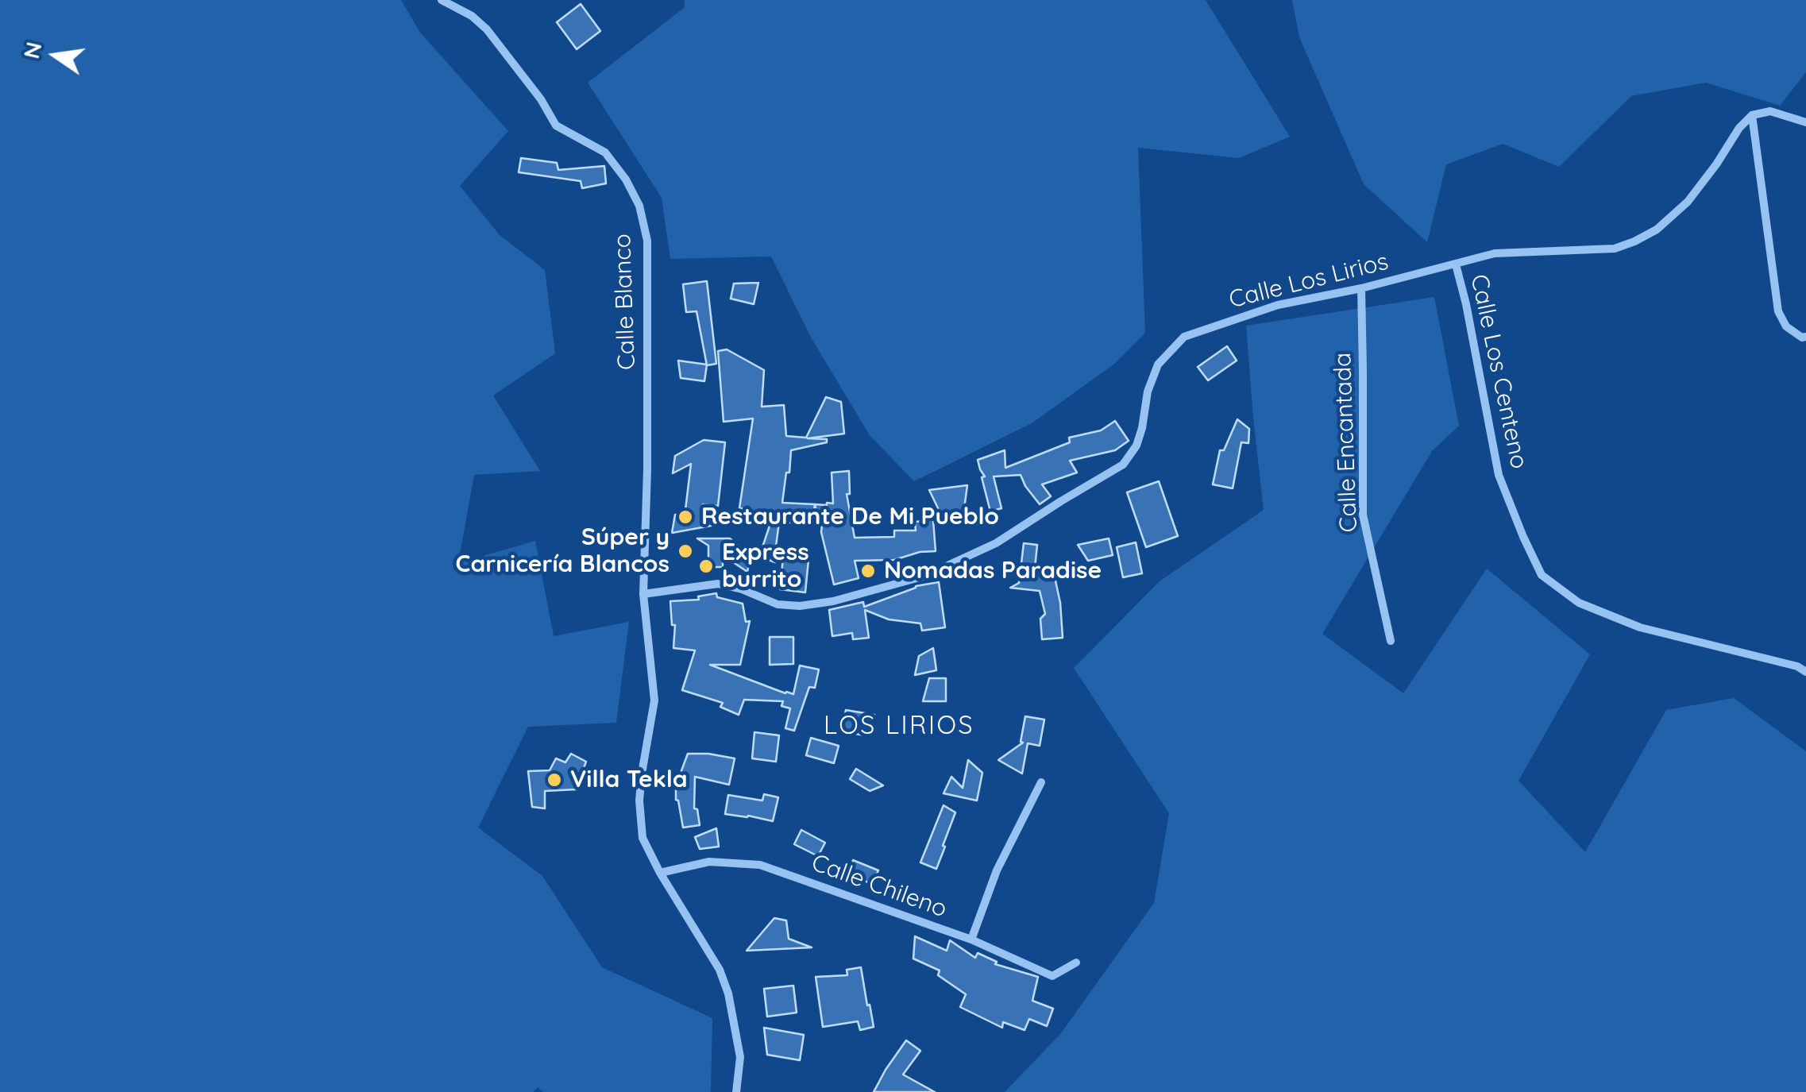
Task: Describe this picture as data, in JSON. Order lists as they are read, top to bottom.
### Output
{
  "streets": {
    "street": [
      "Calle Los Lirios",
      "Calle Blanco",
      "Calle Los Centeno",
      "Calle Encantada",
      "Calle Chileno"
    ]
  },
  "crossings": [
    ["Calle Los Lirios", "Calle Blanco"],
    ["Calle Los Lirios", "Calle Los Centeno"],
    ["Calle Los Lirios", "Calle Encantada"]
  ],
  "districts": ["LOS LIRIOS"],
  "places": [
    "Restaurante De Mi Pueblo",
    "Súper y Carnicería Blancos",
    "Express burrito",
    "Nomadas Paradise",
    "Villa Tekla"
  ],
  "north": "left"
}
